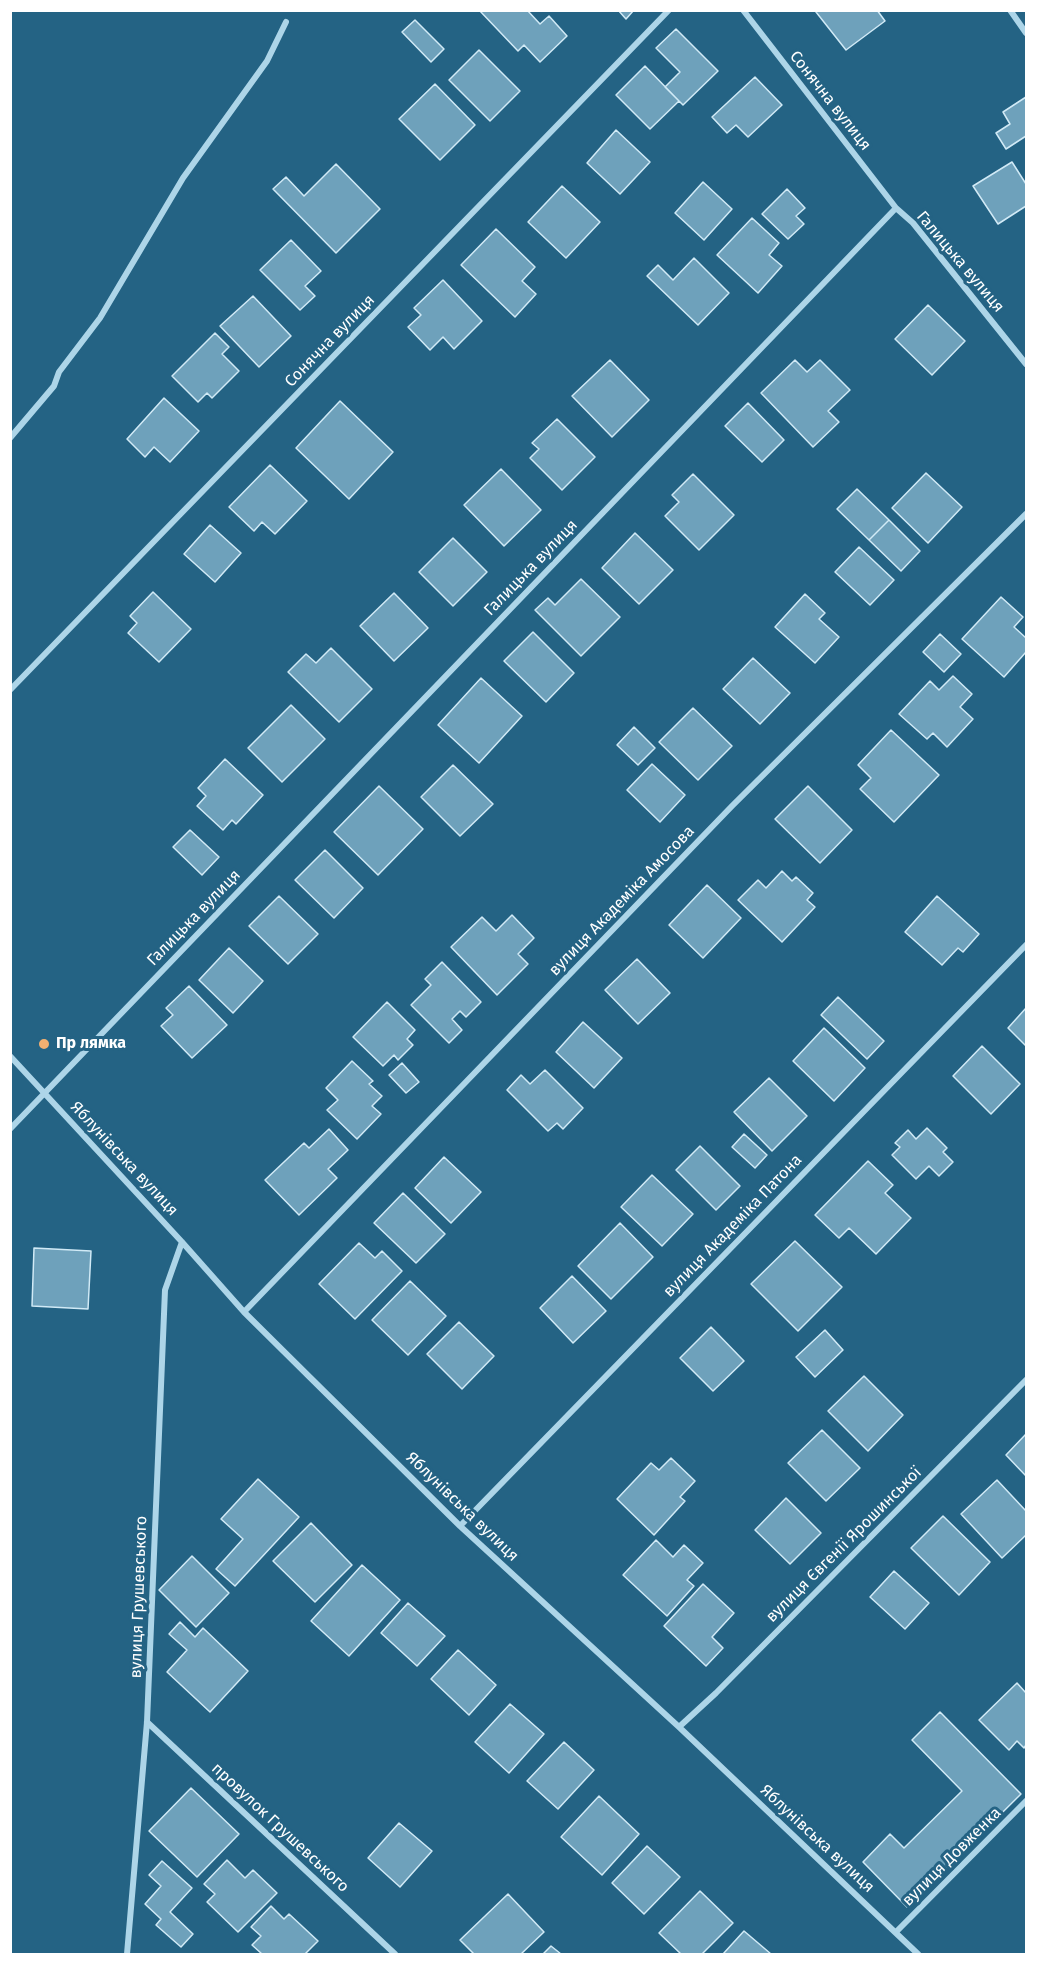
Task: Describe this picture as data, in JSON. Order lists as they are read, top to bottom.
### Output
{
  "streets": {
    "street": [
      "Сонячна вулиця",
      "Галицька вулиця",
      "вулиця Академіка Амосова",
      "Яблунівська вулиця",
      "вулиця Академіка Патона",
      "вулиця Євгенії Ярошинської",
      "вулиця Грушевського",
      "провулок Грушевського",
      "вулиця Довженка"
    ]
  },
  "crossings": [
    ["Сонячна вулиця", "Галицька вулиця"],
    ["Галицька вулиця", "Яблунівська вулиця"],
    ["вулиця Академіка Амосова", "Яблунівська вулиця"],
    ["Яблунівська вулиця", "вулиця Академіка Патона"],
    ["Яблунівська вулиця", "вулиця Євгенії Ярошинської"],
    ["Яблунівська вулиця", "вулиця Грушевського"],
    ["Яблунівська вулиця", "вулиця Довженка"],
    ["вулиця Грушевського", "провулок Грушевського"]
  ],
  "places": ["Пр лямка"]
}
